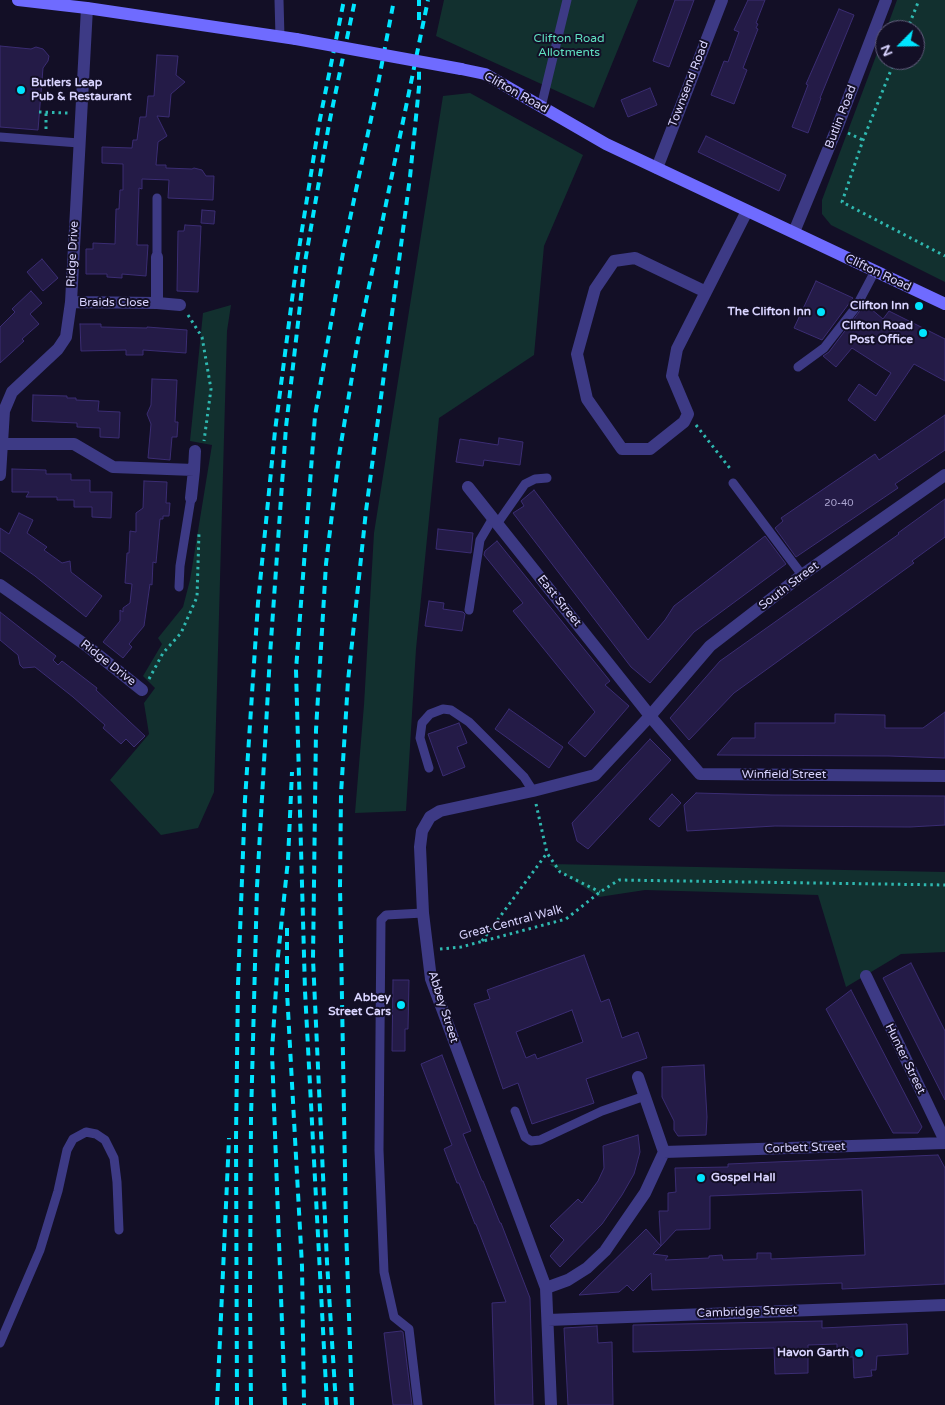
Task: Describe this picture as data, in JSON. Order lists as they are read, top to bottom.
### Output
{
  "streets": {
    "street": [
      "Townsend Road",
      "Clifton Road",
      "Butlin Road",
      "Ridge Drive",
      "Braids Close",
      "South Street",
      "East Street",
      "Winfield Street",
      "Abbey Street",
      "Hunter Street",
      "Corbett Street",
      "Cambridge Street"
    ],
    "path": ["Great Central Walk"]
  },
  "crossings": [
    ["Townsend Road", "Clifton Road"],
    ["Clifton Road", "Butlin Road"],
    ["Clifton Road", "Ridge Drive"],
    ["Ridge Drive", "Braids Close"],
    ["South Street", "East Street"],
    ["South Street", "Winfield Street"],
    ["South Street", "Abbey Street"],
    ["East Street", "Winfield Street"],
    ["East Street", "Abbey Street"],
    ["Winfield Street", "Abbey Street"],
    ["Great Central Walk", "Abbey Street"],
    ["Abbey Street", "Cambridge Street"],
    ["Hunter Street", "Corbett Street"]
  ],
  "parks": ["Clifton Road Allotments"],
  "places": [
    "Butlers Leap Pub & Restaurant",
    "Clifton Inn",
    "The Clifton Inn",
    "Clifton Road Post Office",
    "Abbey Street Cars",
    "Gospel Hall",
    "Havon Garth"
  ],
  "house_numbers": ["20-40"],
  "north": "bottom left"
}
